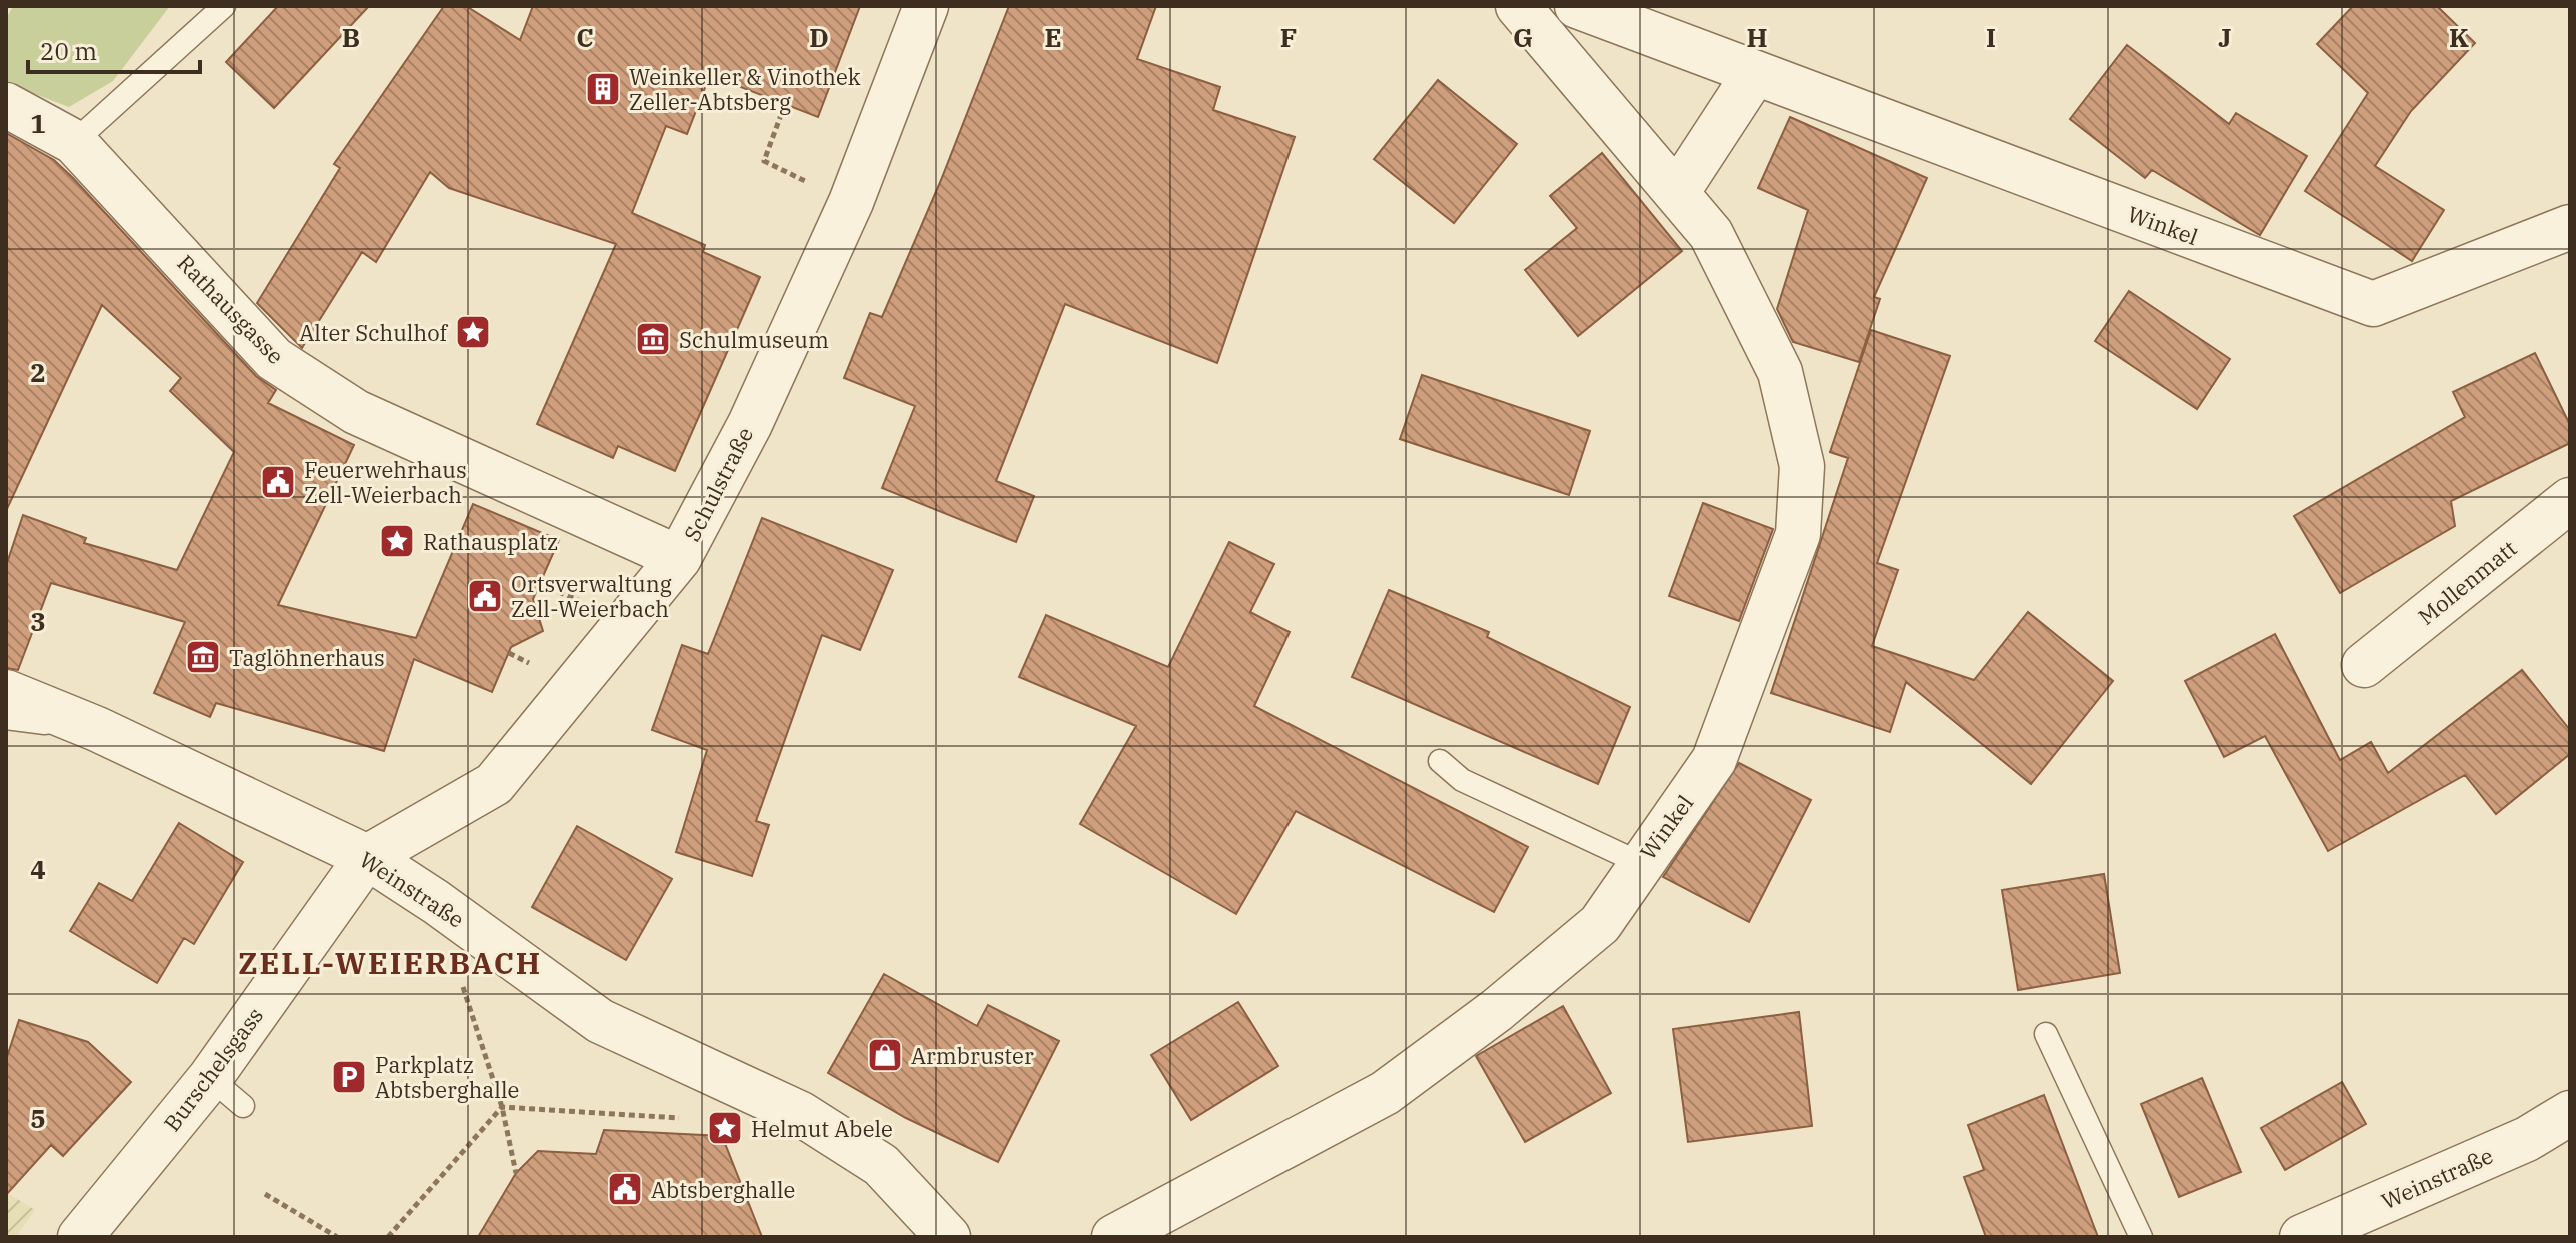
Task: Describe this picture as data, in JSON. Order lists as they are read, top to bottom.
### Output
{
  "streets": {
    "street": [
      "Winkel",
      "Rathausgasse",
      "Schulstraße",
      "Mollenmatt",
      "Weinstraße",
      "Burschelsgass"
    ]
  },
  "crossings": [
    ["Rathausgasse", "Schulstraße"],
    ["Schulstraße", "Weinstraße"],
    ["Schulstraße", "Burschelsgass"],
    ["Weinstraße", "Burschelsgass"]
  ],
  "districts": ["ZELL-WEIERBACH"],
  "places": {
    "building": ["Weinkeller & Vinothek Zeller-Abtsberg"],
    "place": ["Alter Schulhof", "Rathausplatz", "Helmut Abele"],
    "museum": ["Schulmuseum", "Taglöhnerhaus"],
    "public building": ["Feuerwehrhaus Zell-Weierbach", "Ortsverwaltung Zell-Weierbach", "Abtsberghalle"],
    "shop": ["Armbruster"],
    "parking": ["Parkplatz Abtsberghalle"]
  },
  "scale_bar": "20 m",
  "grid": {
    "columns": [
      "B",
      "C",
      "D",
      "E",
      "F",
      "G",
      "H",
      "I",
      "J",
      "K"
    ],
    "rows": [
      "1",
      "2",
      "3",
      "4",
      "5"
    ]
  }
}
